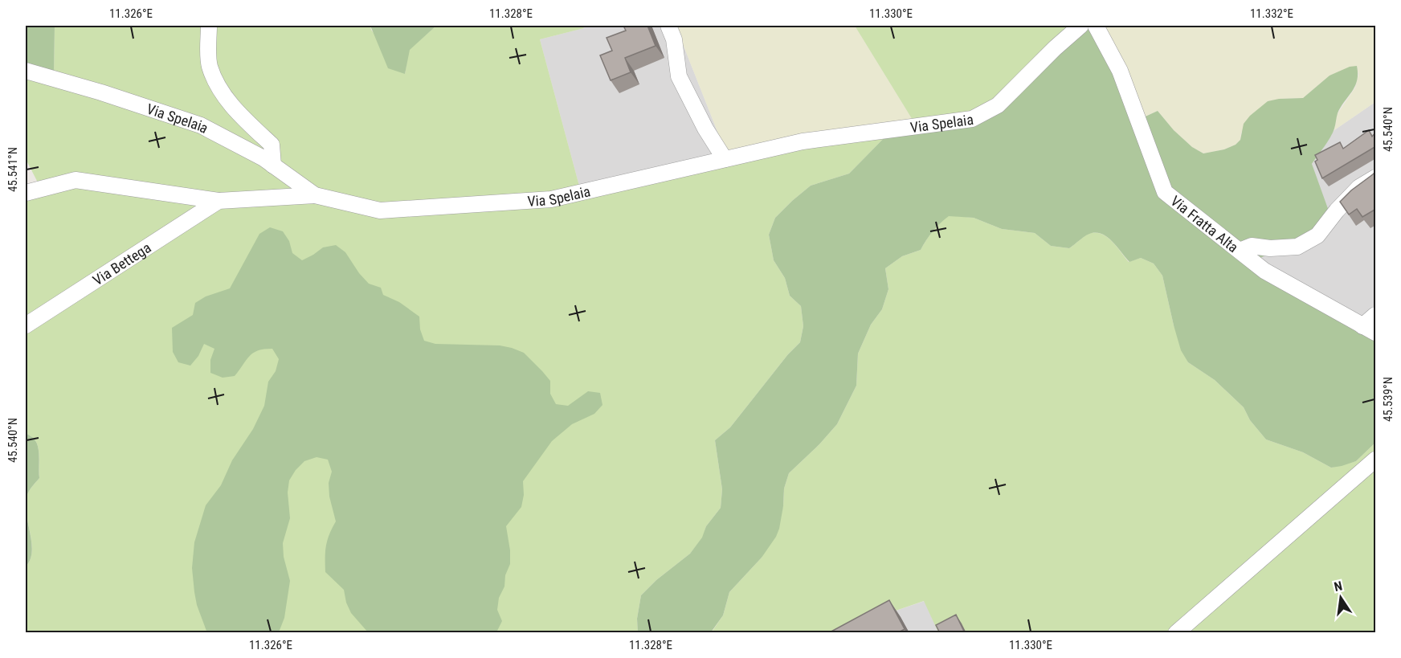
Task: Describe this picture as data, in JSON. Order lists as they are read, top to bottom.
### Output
{
  "streets": {
    "street": ["Via Spelaia", "Via Fratta Alta", "Via Bettega"]
  },
  "crossings": [
    ["Via Spelaia", "Via Bettega"]
  ],
  "north": "top",
  "coordinates": [
    "11.326°E",
    "11.328°E",
    "11.330°E",
    "11.332°E",
    "45.540°N",
    "45.541°N",
    "45.539°N"
  ]
}
